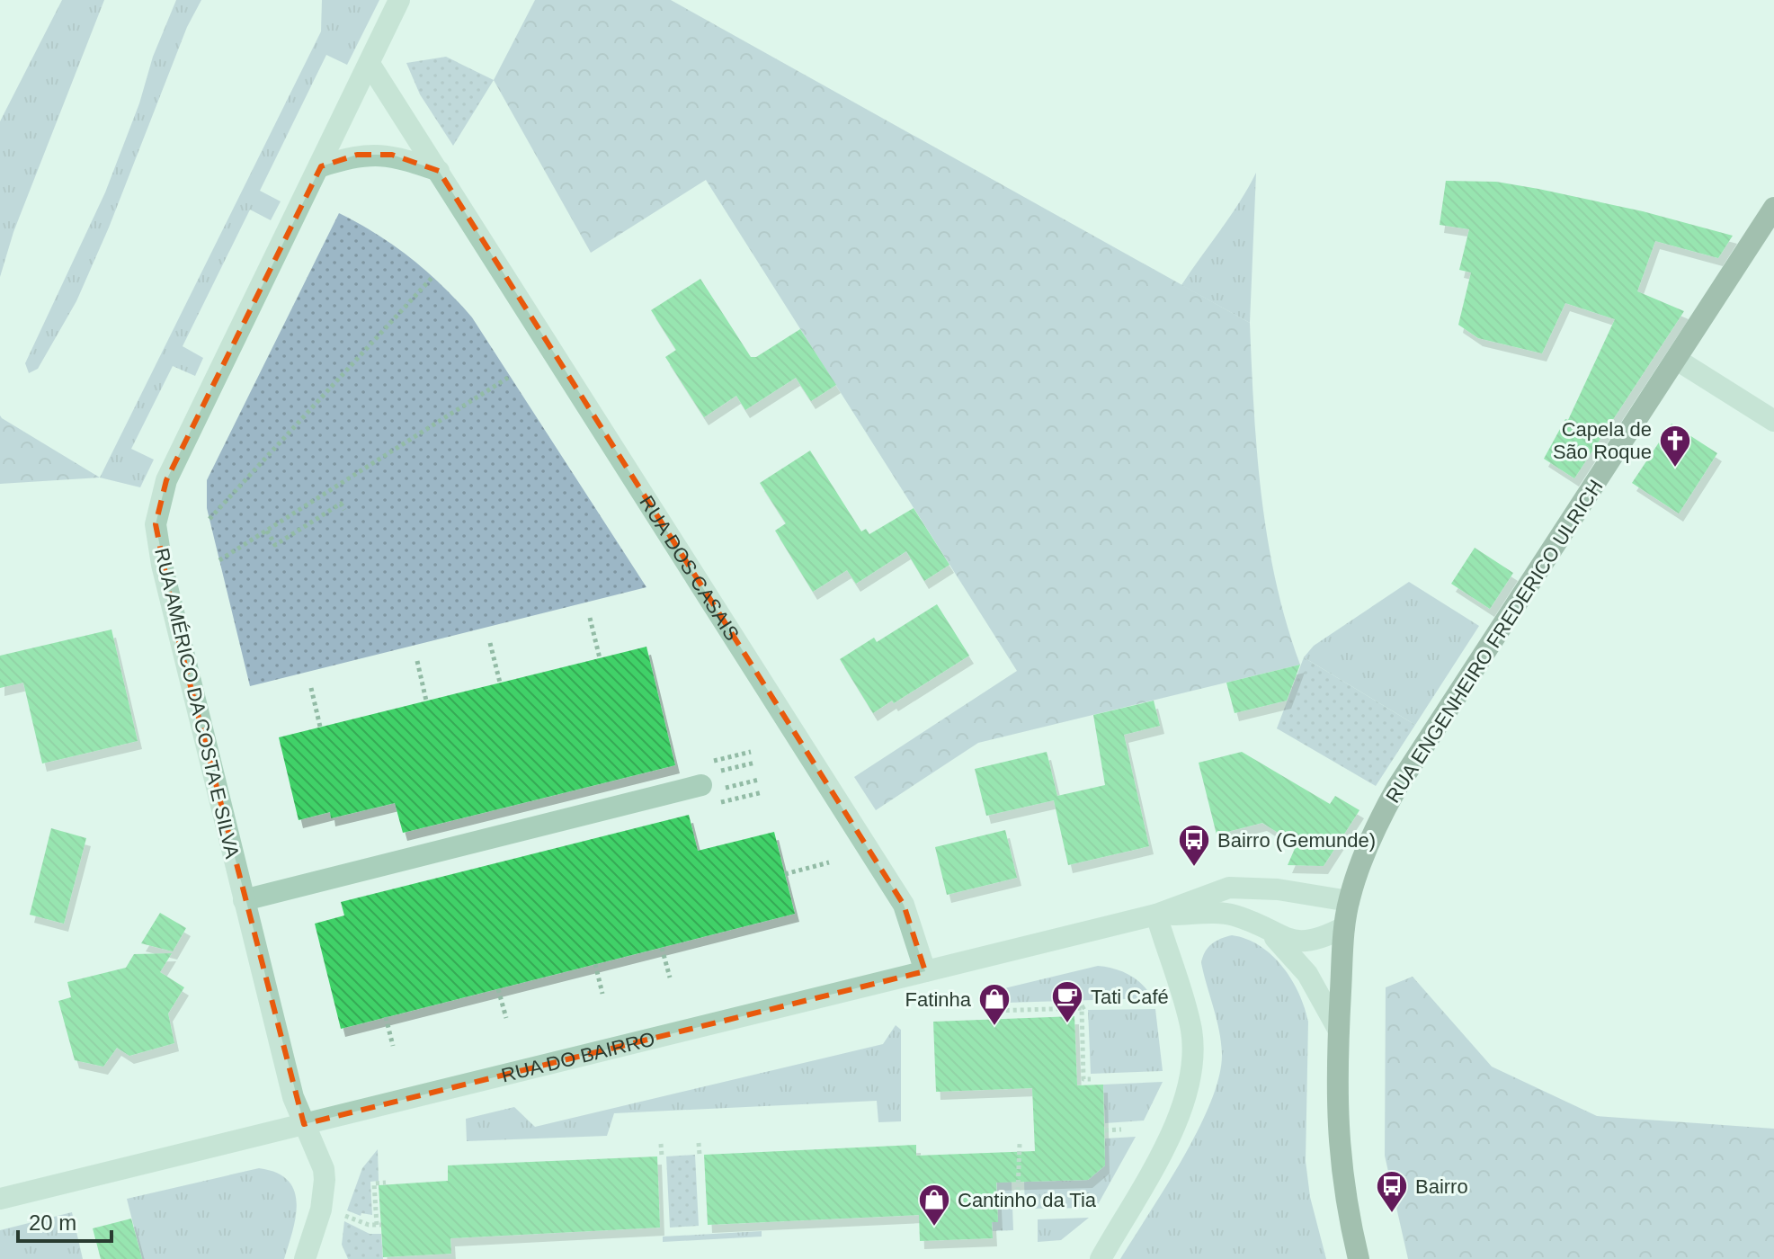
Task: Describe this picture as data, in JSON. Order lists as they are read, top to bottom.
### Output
{
  "streets": {
    "main road": ["RUA ENGENHEIRO FREDERICO ULRICH"],
    "street": ["RUA DOS CASAIS", "RUA AMÉRICO DA COSTA E SILVA", "RUA DO BAIRRO"]
  },
  "crossings": [
    ["RUA DOS CASAIS", "RUA AMÉRICO DA COSTA E SILVA"],
    ["RUA DOS CASAIS", "RUA DO BAIRRO"],
    ["RUA ENGENHEIRO FREDERICO ULRICH", "RUA DO BAIRRO"],
    ["RUA AMÉRICO DA COSTA E SILVA", "RUA DO BAIRRO"]
  ],
  "places": {
    "church": ["Capela de São Roque"],
    "bus stop": ["Bairro (Gemunde)", "Bairro"],
    "cafe": ["Tati Café"],
    "shop": ["Fatinha", "Cantinho da Tia"]
  },
  "scale_bar": "20 m"
}
